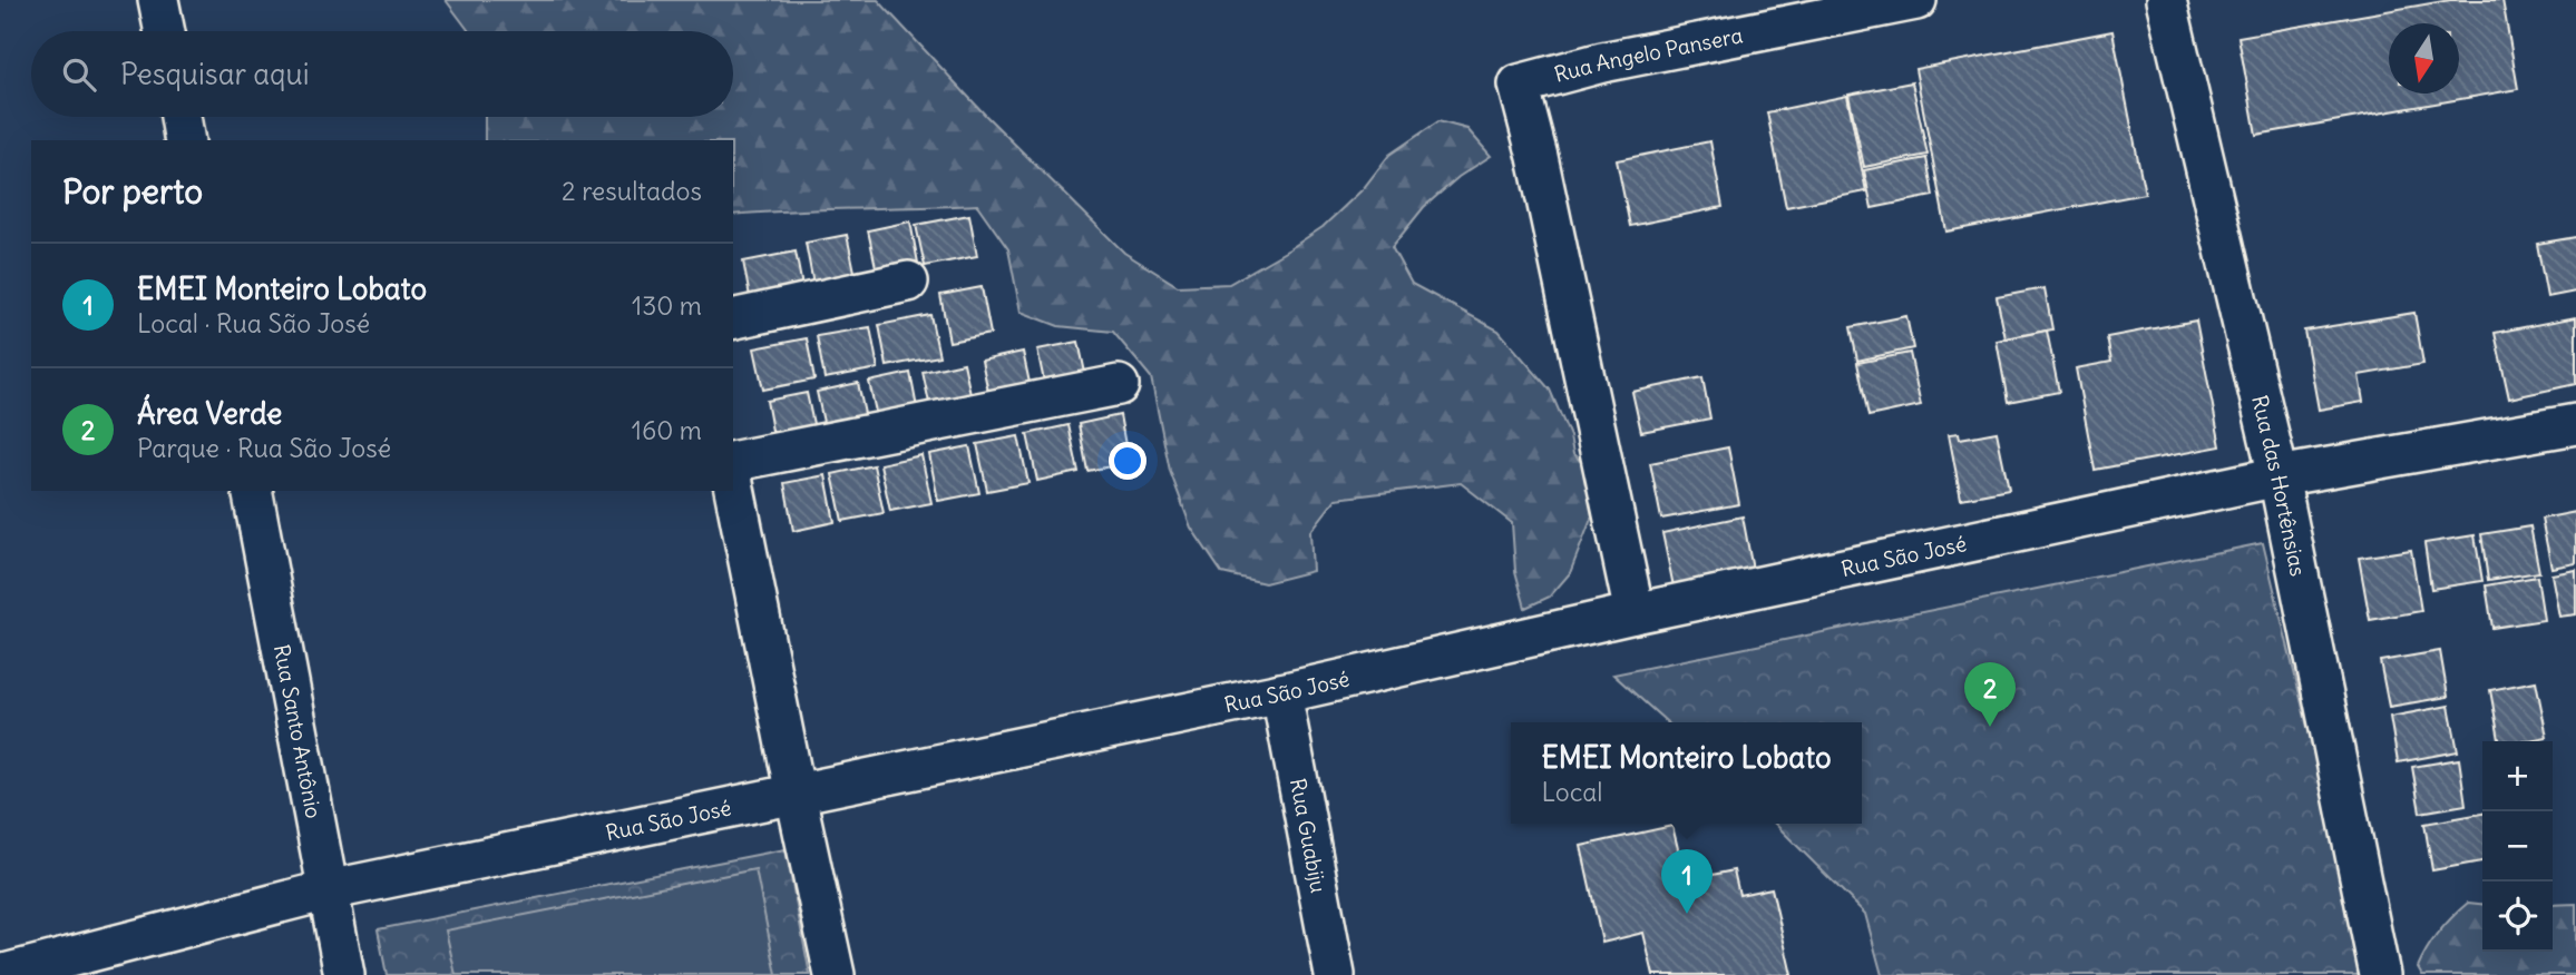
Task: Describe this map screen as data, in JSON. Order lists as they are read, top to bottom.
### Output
{
  "streets": {
    "street": [
      "Rua Angelo Pansera",
      "Rua das Hortênsias",
      "Rua São José",
      "Rua Santo Antônio",
      "Rua Guabiju"
    ]
  },
  "crossings": [
    ["Rua Angelo Pansera", "Rua São José"],
    ["Rua das Hortênsias", "Rua São José"],
    ["Rua São José", "Rua Santo Antônio"],
    ["Rua São José", "Rua Guabiju"]
  ],
  "north": "bottom",
  "page": {
    "search": "Pesquisar aqui",
    "heading": ["Por perto", "2 resultados"],
    "list": [
      {
        "mark": "1",
        "name": "EMEI Monteiro Lobato",
        "note": "Local · Rua São José",
        "value": "130 m"
      },
      {
        "mark": "2",
        "name": "Área Verde",
        "note": "Parque · Rua São José",
        "value": "160 m"
      }
    ],
    "pins": ["2", "1"],
    "popup": ["EMEI Monteiro Lobato", "Local"],
    "map_buttons": ["+", "−"]
  }
}
